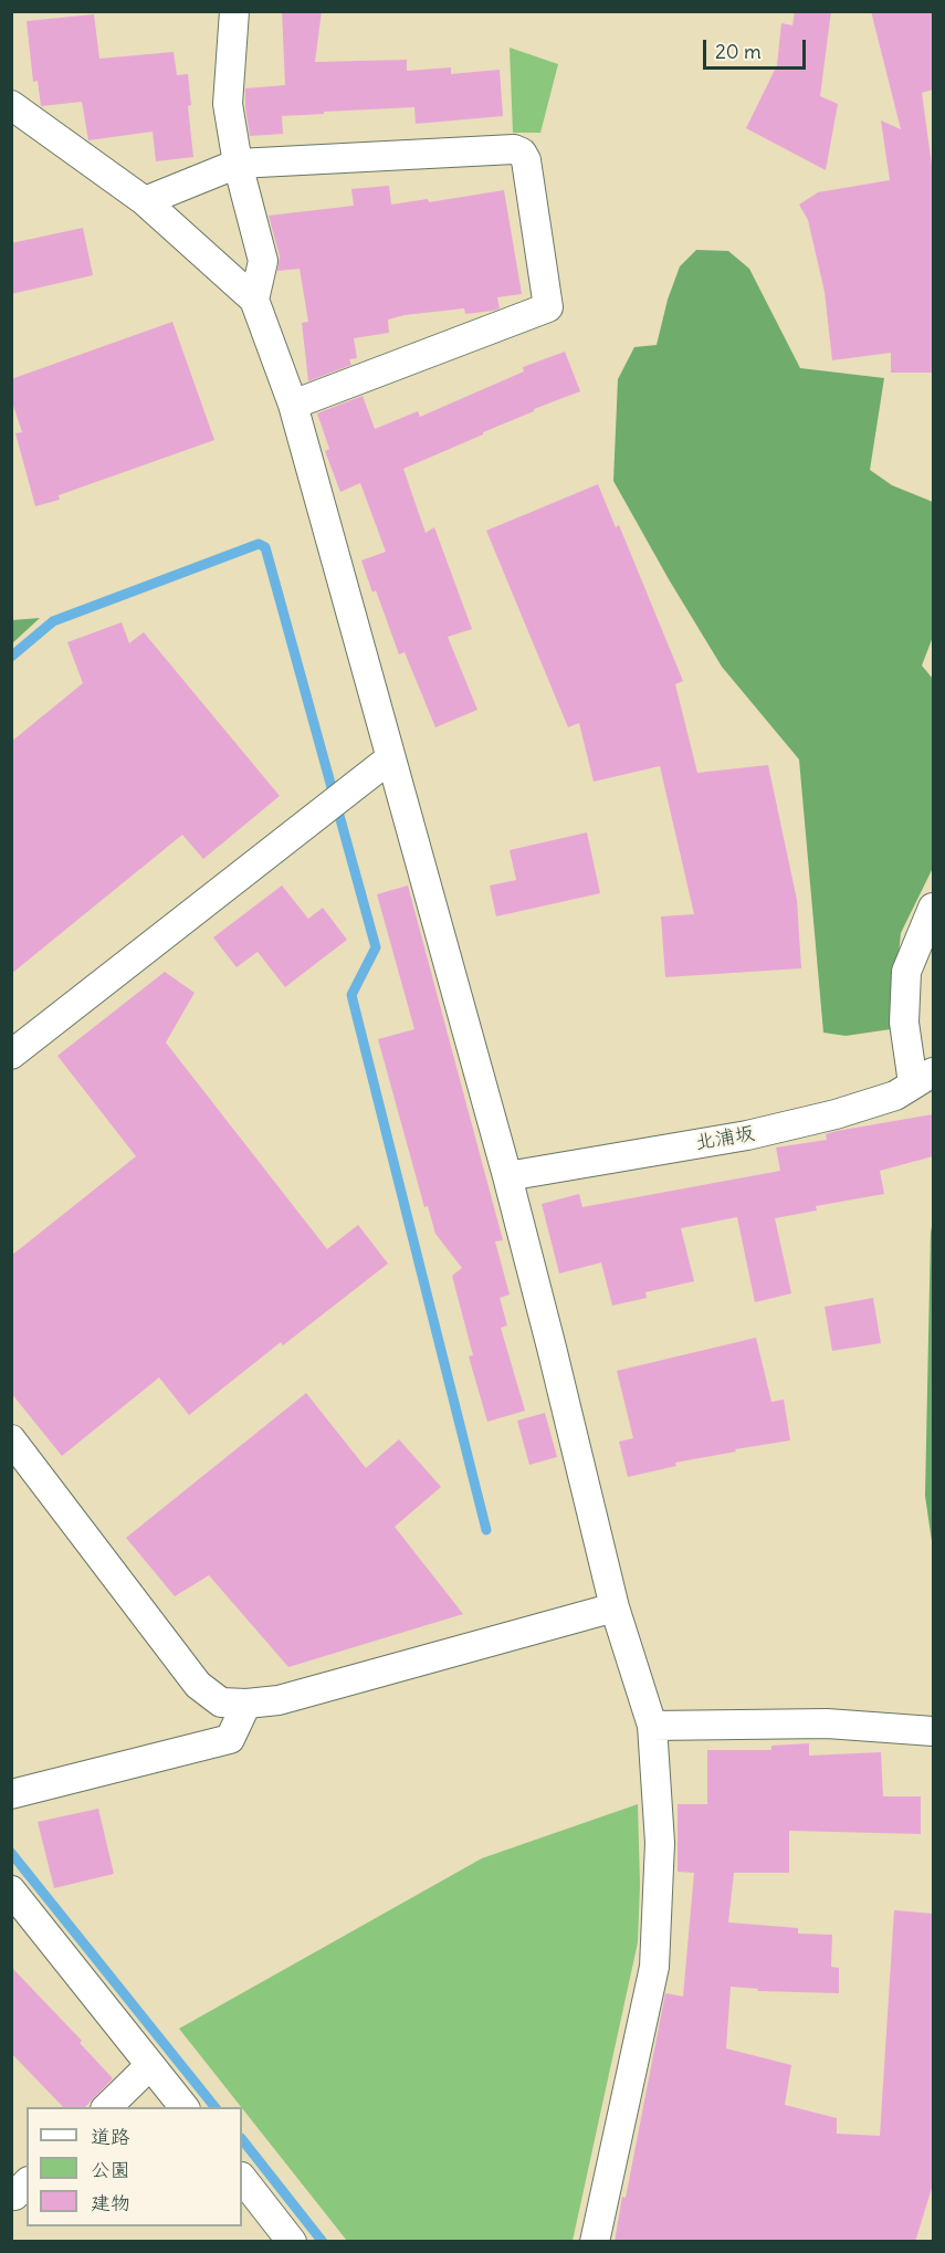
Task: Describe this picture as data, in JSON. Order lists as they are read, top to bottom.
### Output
{
  "streets": {
    "street": ["北浦坂"]
  },
  "legend": ["道路", "公園", "建物"],
  "scale_bar": "20 m"
}
